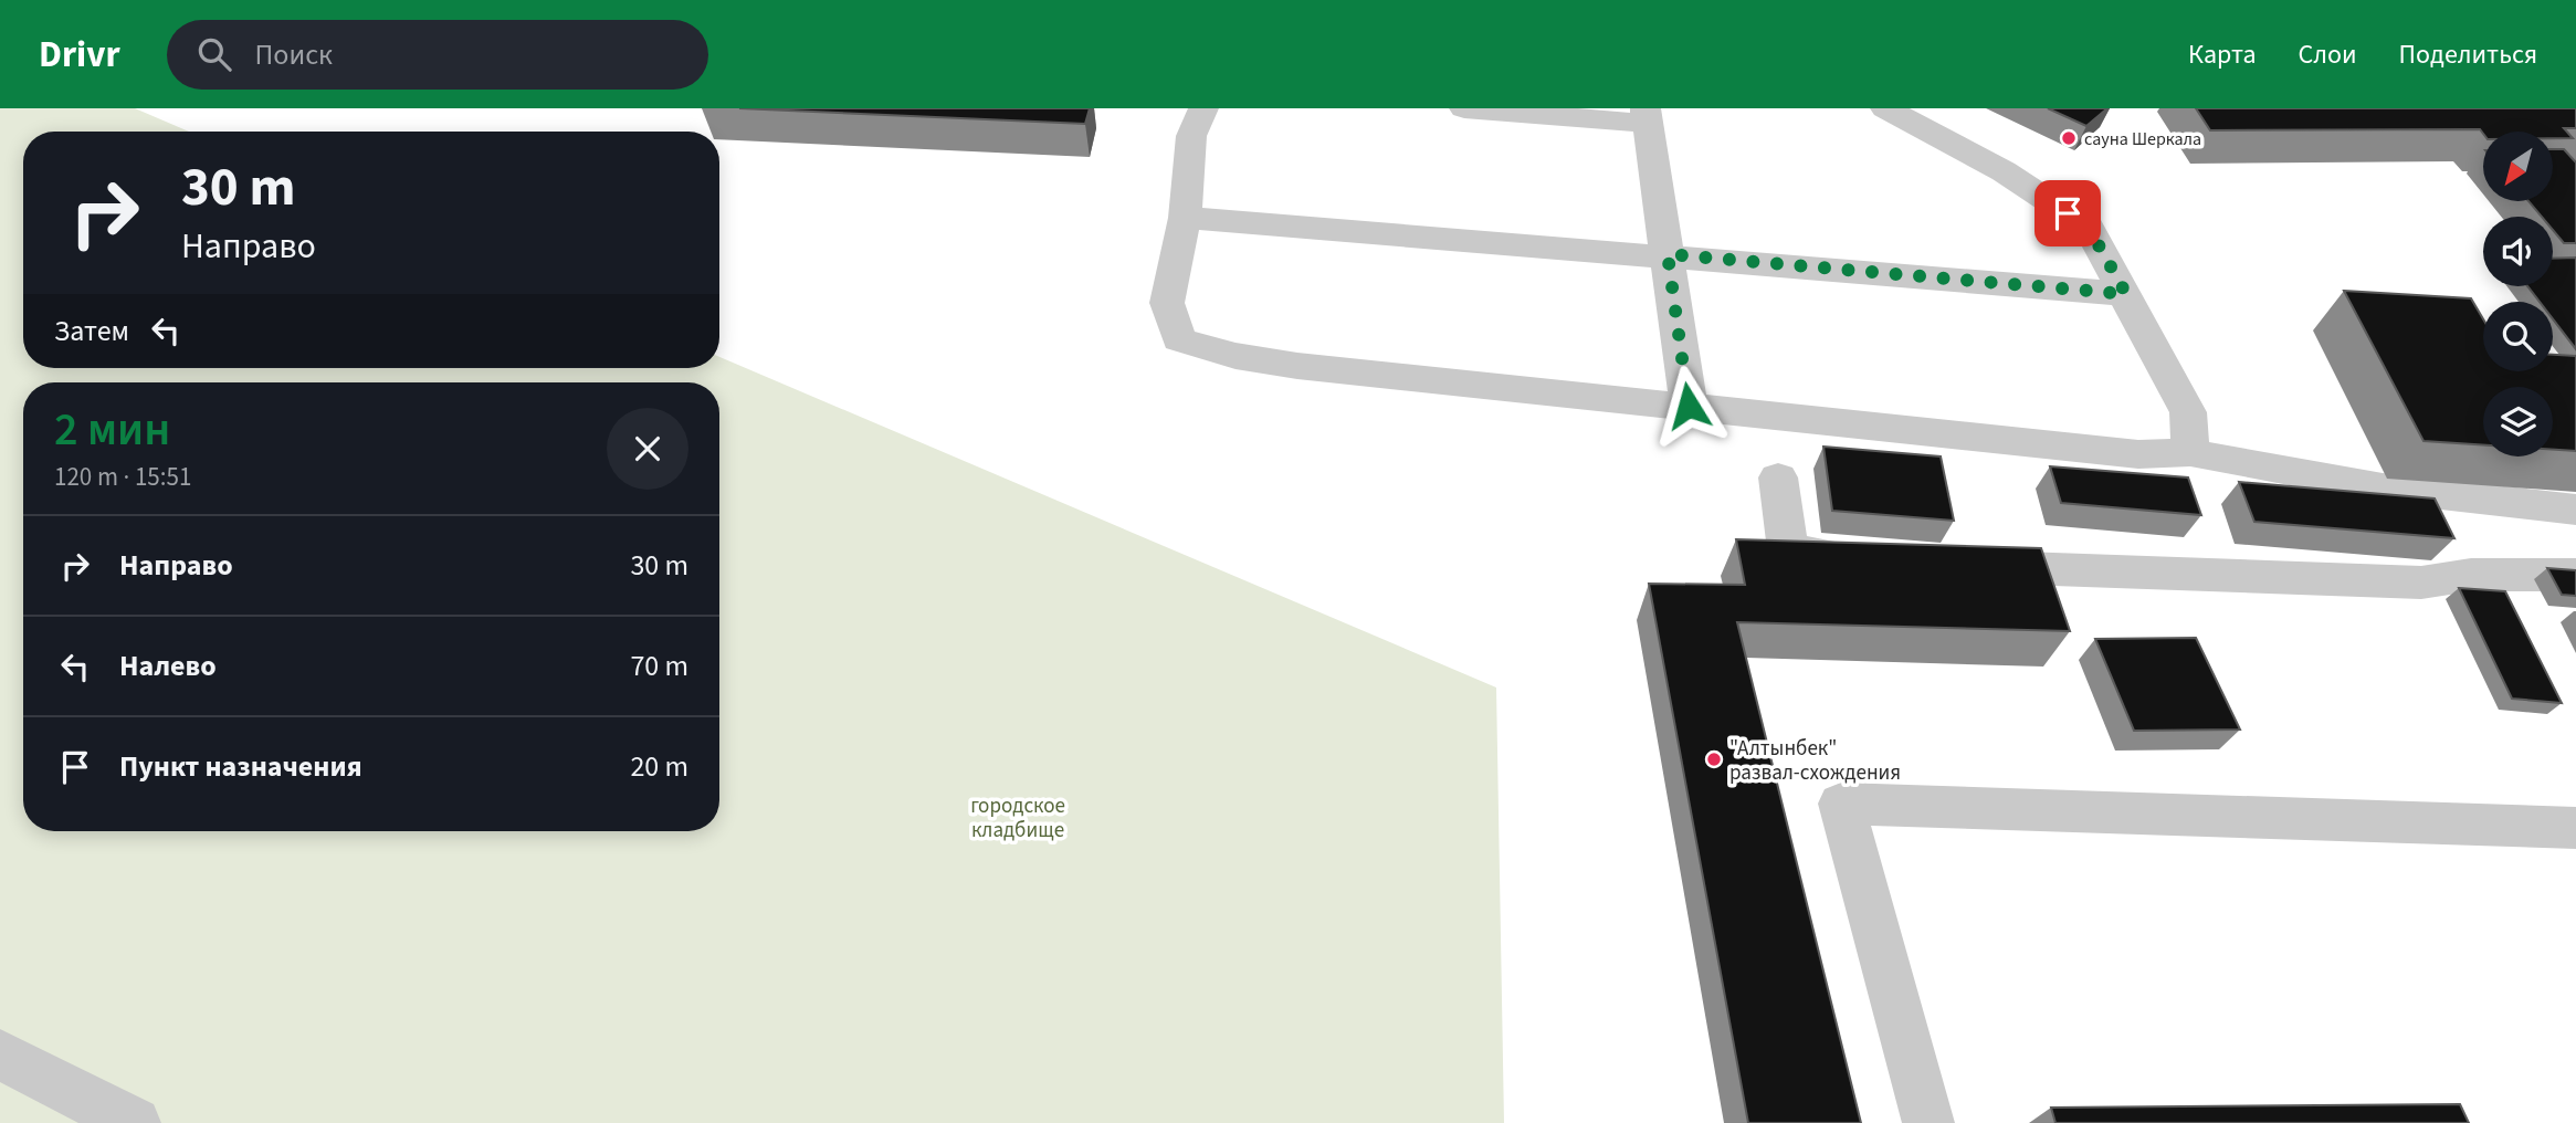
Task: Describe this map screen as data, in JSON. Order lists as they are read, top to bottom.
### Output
{
  "parks": ["городское кладбище"],
  "places": ["сауна Шеркала", "\"Алтынбек\" развал-схождения"],
  "north": "bottom left",
  "page": {
    "header": "Drivr",
    "search": "Поиск",
    "nav": ["Карта", "Слои", "Поделиться"],
    "turn": ["30 m", "Направо"],
    "then": "Затем",
    "heading": ["2 мин", "120 m · 15:51"],
    "list": [
      {
        "name": "Направо",
        "value": "30 m"
      },
      {
        "name": "Налево",
        "value": "70 m"
      },
      {
        "name": "Пункт назначения",
        "value": "20 m"
      }
    ]
  }
}
